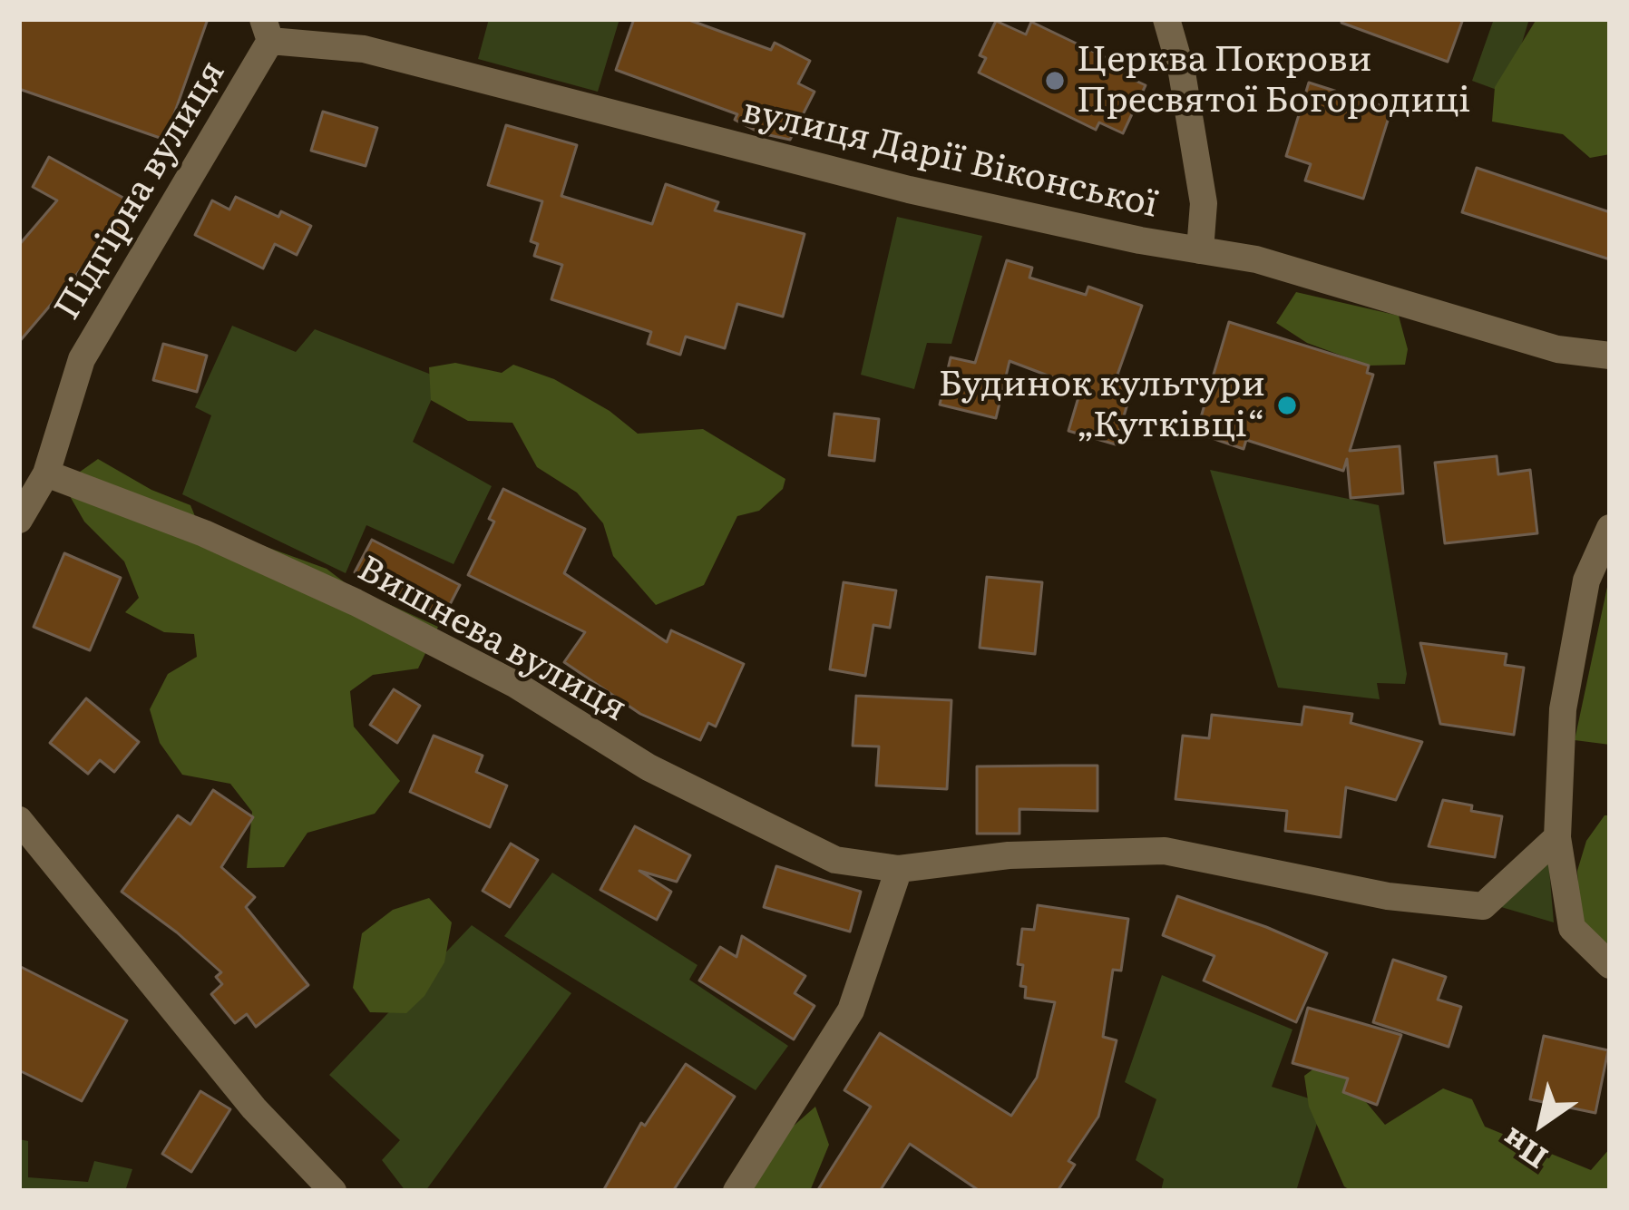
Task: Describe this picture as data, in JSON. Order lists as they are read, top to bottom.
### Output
{
  "streets": {
    "street": ["вулиця Дарії Віконської", "Підгірна вулиця", "Вишнева вулиця"]
  },
  "crossings": [
    ["вулиця Дарії Віконської", "Підгірна вулиця"],
    ["Підгірна вулиця", "Вишнева вулиця"]
  ],
  "places": ["Церква Покрови Пресвятої Богородиці", "Будинок культури „Кутківці“"],
  "north": "bottom left"
}
